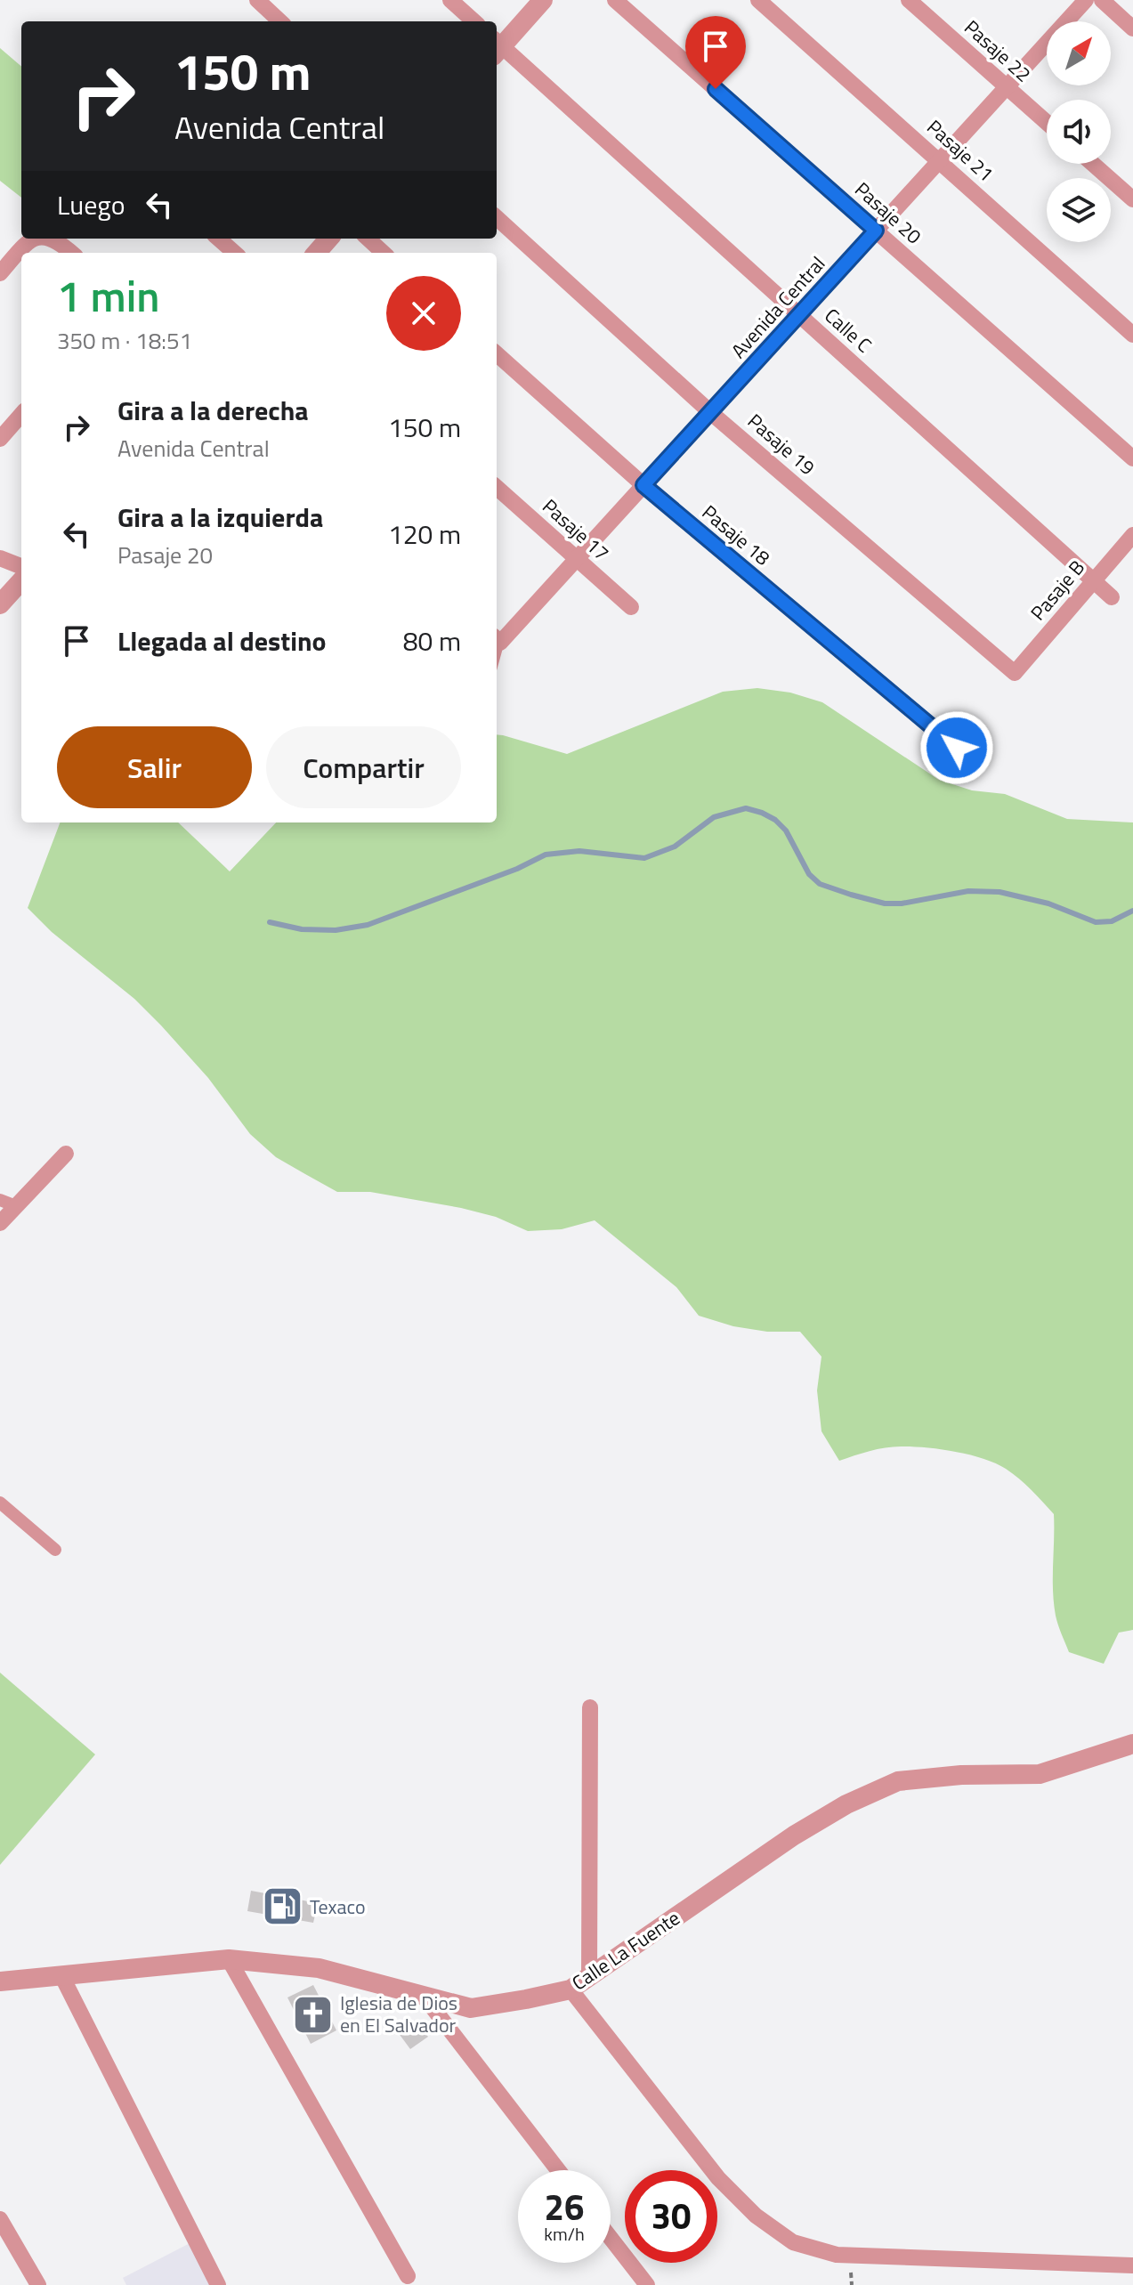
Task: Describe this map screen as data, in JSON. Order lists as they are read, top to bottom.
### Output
{
  "streets": {
    "street": [
      "Pasaje 22",
      "Pasaje 21",
      "Pasaje 20",
      "Avenida Central",
      "Calle C",
      "Pasaje 19",
      "Pasaje 17",
      "Pasaje 18",
      "Pasaje B",
      "Calle La Fuente"
    ]
  },
  "crossings": [
    ["Pasaje 22", "Avenida Central"],
    ["Pasaje 21", "Avenida Central"],
    ["Pasaje 20", "Avenida Central"],
    ["Avenida Central", "Calle C"],
    ["Avenida Central", "Pasaje 19"],
    ["Avenida Central", "Pasaje 17"],
    ["Avenida Central", "Pasaje 18"],
    ["Calle C", "Pasaje B"],
    ["Pasaje 19", "Pasaje B"]
  ],
  "places": {
    "fuel station": ["Texaco"],
    "church": ["Iglesia de Dios en El Salvador"]
  },
  "north": "top right",
  "page": {
    "turn": ["150 m", "Avenida Central"],
    "then": "Luego",
    "heading": ["1 min", "350 m · 18:51"],
    "list": [
      {
        "name": "Gira a la derecha",
        "note": "Avenida Central",
        "value": "150 m"
      },
      {
        "name": "Gira a la izquierda",
        "note": "Pasaje 20",
        "value": "120 m"
      },
      {
        "name": "Llegada al destino",
        "value": "80 m"
      }
    ],
    "buttons": ["Salir", "Compartir"],
    "speed": "26 km/h",
    "limit": "30"
  }
}
